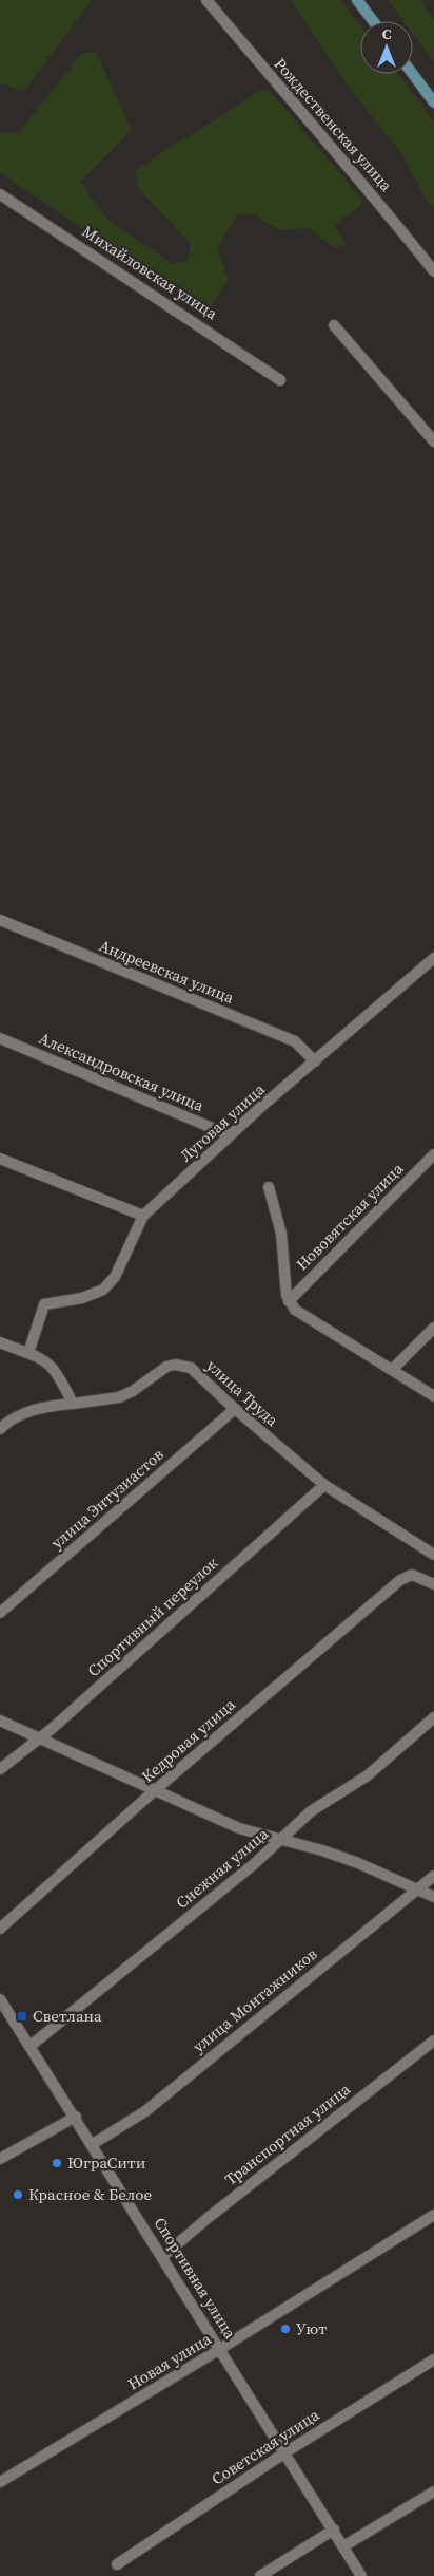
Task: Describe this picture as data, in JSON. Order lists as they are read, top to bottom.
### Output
{
  "streets": {
    "street": [
      "Рождественская улица",
      "Михайловская улица",
      "Андреевская улица",
      "Александровская улица",
      "Луговая улица",
      "Нововятская улица",
      "улица Труда",
      "улица Энтузиастов",
      "Спортивный переулок",
      "Кедровая улица",
      "Снежная улица",
      "улица Монтажников",
      "Транспортная улица",
      "Спортивная улица",
      "Новая улица",
      "Советская улица"
    ]
  },
  "crossings": [
    ["Андреевская улица", "Луговая улица"],
    ["Александровская улица", "Луговая улица"],
    ["улица Труда", "улица Энтузиастов"],
    ["улица Труда", "Спортивный переулок"],
    ["Снежная улица", "Спортивная улица"],
    ["улица Монтажников", "Спортивная улица"],
    ["Транспортная улица", "Спортивная улица"],
    ["Спортивная улица", "Новая улица"],
    ["Спортивная улица", "Советская улица"]
  ],
  "places": {
    "transit": ["Светлана"],
    "other": ["ЮграСити", "Красное & Белое", "Уют"]
  },
  "north": "top"
}
